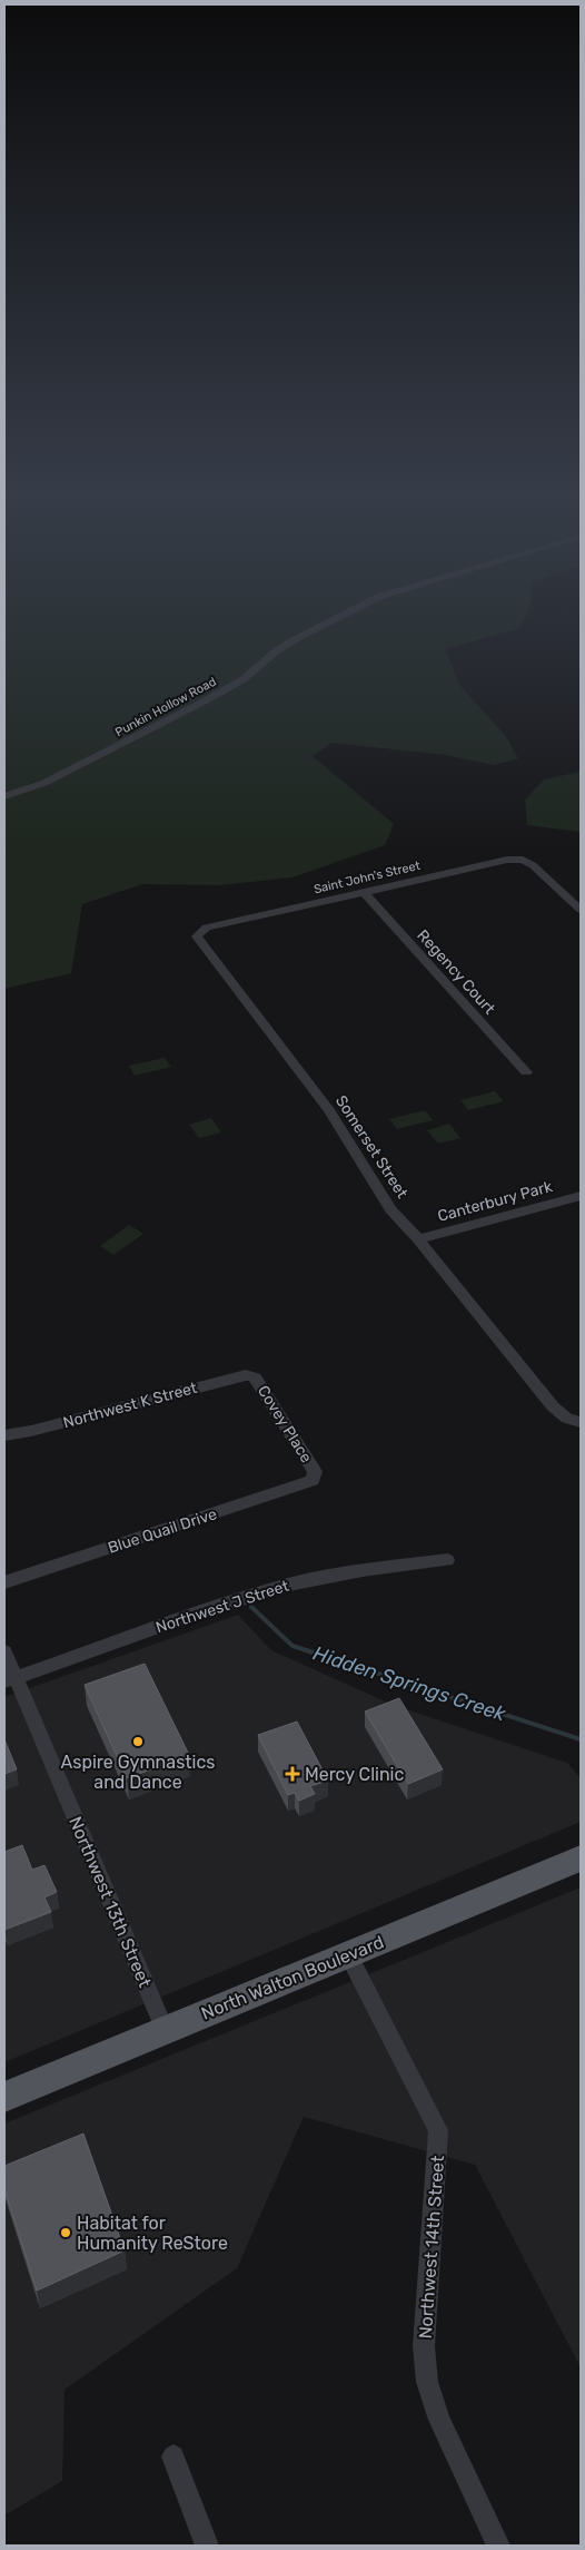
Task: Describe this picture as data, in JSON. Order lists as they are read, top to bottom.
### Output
{
  "streets": {
    "main road": ["North Walton Boulevard"],
    "street": [
      "Punkin Hollow Road",
      "Saint John's Street",
      "Regency Court",
      "Somerset Street",
      "Canterbury Park",
      "Northwest K Street",
      "Covey Place",
      "Blue Quail Drive",
      "Northwest J Street",
      "Northwest 13th Street",
      "Northwest 14th Street"
    ]
  },
  "crossings": [
    ["Saint John's Street", "Regency Court"],
    ["Saint John's Street", "Somerset Street"],
    ["Somerset Street", "Canterbury Park"],
    ["Northwest K Street", "Covey Place"],
    ["Covey Place", "Blue Quail Drive"],
    ["Northwest J Street", "Northwest 13th Street"],
    ["Northwest 13th Street", "North Walton Boulevard"],
    ["North Walton Boulevard", "Northwest 14th Street"]
  ],
  "water": ["Hidden Springs Creek"],
  "places": {
    "other": ["Aspire Gymnastics and Dance", "Habitat for Humanity ReStore"],
    "health": ["Mercy Clinic"]
  }
}
